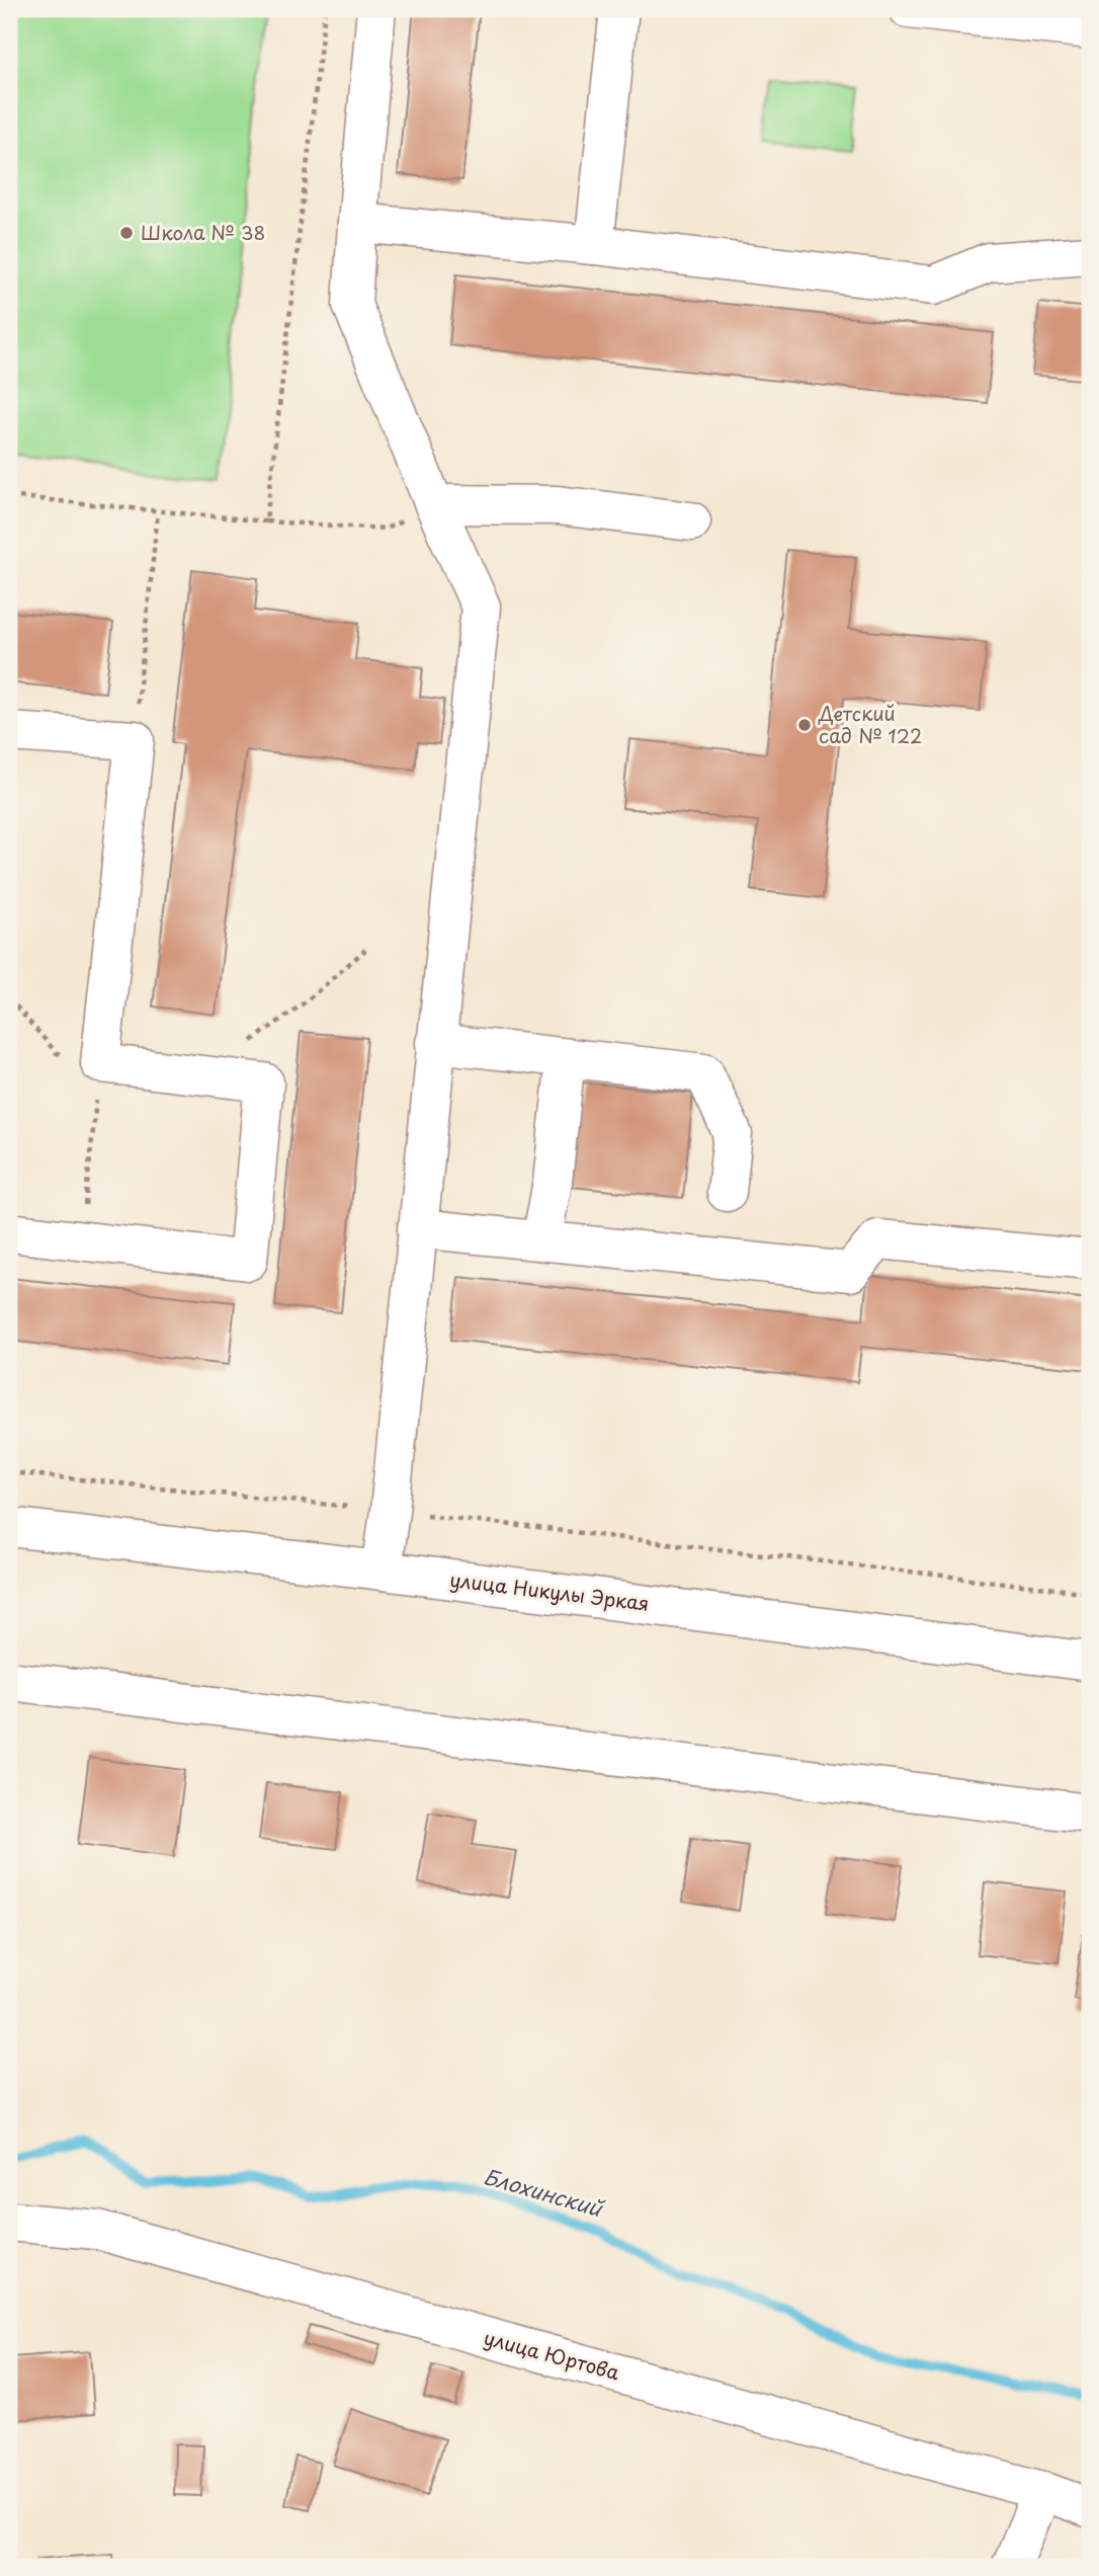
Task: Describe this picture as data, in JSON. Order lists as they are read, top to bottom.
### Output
{
  "streets": {
    "street": ["улица Никулы Эркая", "улица Юртова"]
  },
  "water": ["Блохинский"],
  "places": ["Школа № 38", "Детский сад № 122"]
}
